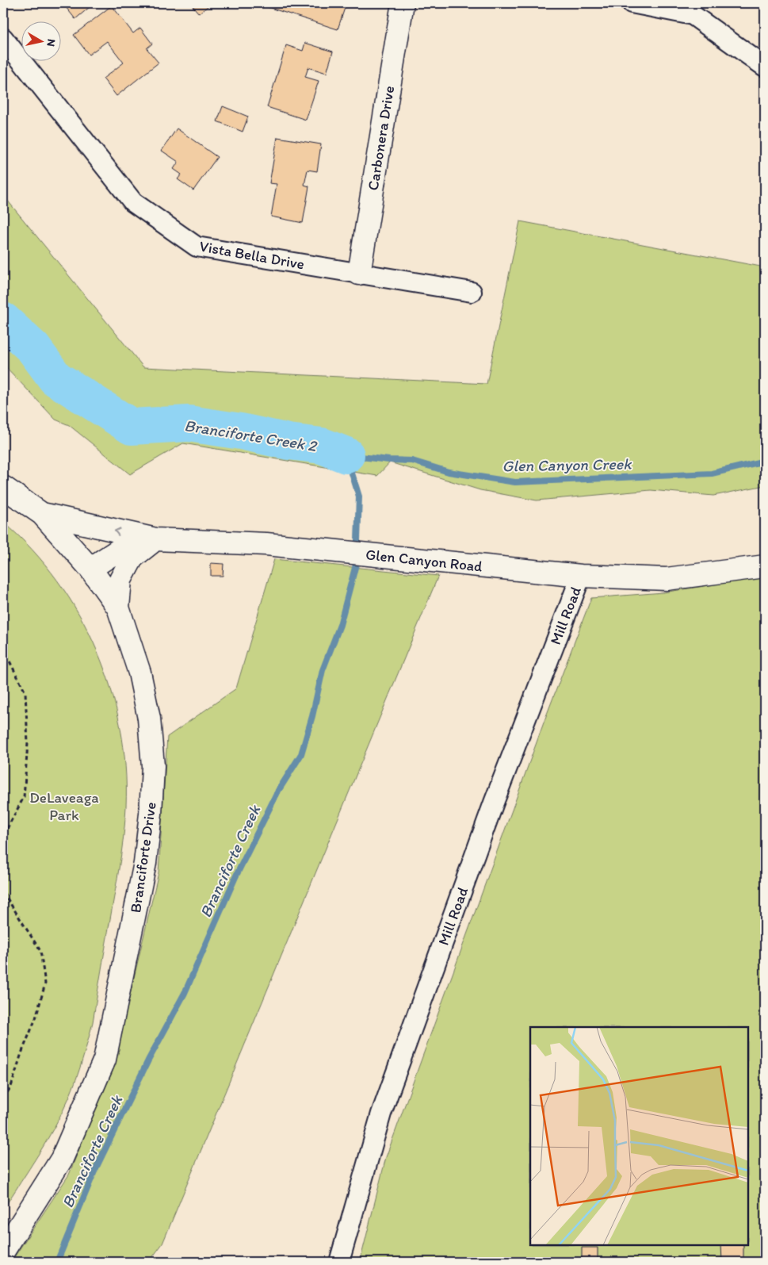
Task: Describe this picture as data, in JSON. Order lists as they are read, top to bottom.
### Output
{
  "streets": {
    "street": [
      "Carbonera Drive",
      "Vista Bella Drive",
      "Glen Canyon Road",
      "Mill Road",
      "Branciforte Drive"
    ]
  },
  "crossings": [
    ["Carbonera Drive", "Vista Bella Drive"],
    ["Glen Canyon Road", "Mill Road"],
    ["Glen Canyon Road", "Branciforte Drive"]
  ],
  "water": ["Branciforte Creek 2", "Glen Canyon Creek", "Branciforte Creek"],
  "parks": ["DeLaveaga Park"],
  "north": "right"
}
